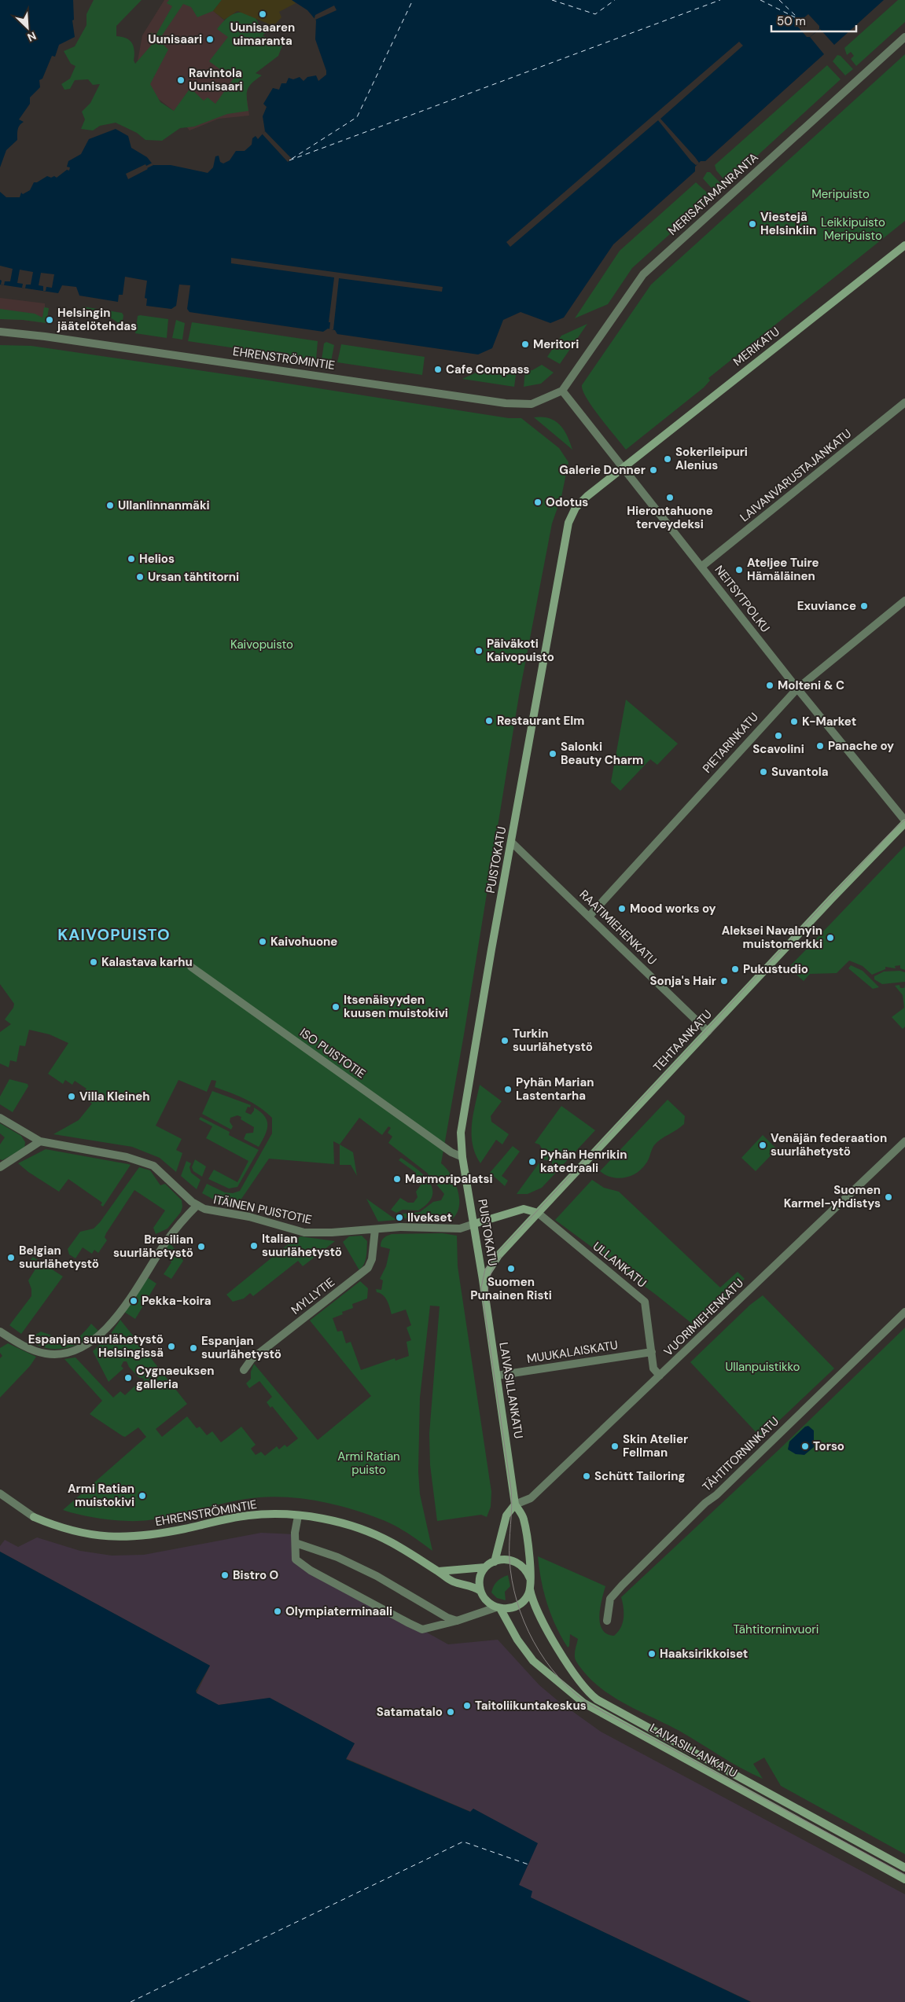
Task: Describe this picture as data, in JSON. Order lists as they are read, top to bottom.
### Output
{
  "streets": {
    "street": [
      "MERISATAMANRANTA",
      "MERIKATU",
      "EHRENSTRÖMINTIE",
      "LAIVANVARUSTAJANKATU",
      "NEITSYTPOLKU",
      "PIETARINKATU",
      "PUISTOKATU",
      "RAATIMIEHENKATU",
      "TEHTAANKATU",
      "ISO PUISTOTIE",
      "ITÄINEN PUISTOTIE",
      "ULLANKATU",
      "MYLLYTIE",
      "VUORIMIEHENKATU",
      "MUUKALAISKATU",
      "LAIVASILLANKATU",
      "TÄHTITORNINKATU"
    ]
  },
  "crossings": [
    ["MERISATAMANRANTA", "EHRENSTRÖMINTIE"],
    ["MERISATAMANRANTA", "NEITSYTPOLKU"],
    ["MERIKATU", "NEITSYTPOLKU"],
    ["MERIKATU", "PUISTOKATU"],
    ["EHRENSTRÖMINTIE", "NEITSYTPOLKU"],
    ["EHRENSTRÖMINTIE", "LAIVASILLANKATU"],
    ["LAIVANVARUSTAJANKATU", "NEITSYTPOLKU"],
    ["NEITSYTPOLKU", "PIETARINKATU"],
    ["NEITSYTPOLKU", "PUISTOKATU"],
    ["NEITSYTPOLKU", "TEHTAANKATU"],
    ["PIETARINKATU", "RAATIMIEHENKATU"],
    ["PUISTOKATU", "RAATIMIEHENKATU"],
    ["PUISTOKATU", "TEHTAANKATU"],
    ["PUISTOKATU", "ISO PUISTOTIE"],
    ["PUISTOKATU", "ITÄINEN PUISTOTIE"],
    ["PUISTOKATU", "LAIVASILLANKATU"],
    ["RAATIMIEHENKATU", "TEHTAANKATU"],
    ["TEHTAANKATU", "ULLANKATU"],
    ["TEHTAANKATU", "LAIVASILLANKATU"],
    ["ITÄINEN PUISTOTIE", "MYLLYTIE"],
    ["ULLANKATU", "VUORIMIEHENKATU"],
    ["ULLANKATU", "MUUKALAISKATU"],
    ["VUORIMIEHENKATU", "LAIVASILLANKATU"],
    ["MUUKALAISKATU", "LAIVASILLANKATU"]
  ],
  "districts": ["KAIVOPUISTO"],
  "parks": [
    "Meripuisto",
    "Leikkipuisto Meripuisto",
    "Kaivopuisto",
    "Ullanpuistikko",
    "Armi Ratian puisto",
    "Tähtitorninvuori"
  ],
  "places": [
    "Uunisaaren uimaranta",
    "Uunisaari",
    "Ravintola Uunisaari",
    "Viestejä Helsinkiin",
    "Helsingin jäätelötehdas",
    "Meritori",
    "Cafe Compass",
    "Sokerileipuri Alenius",
    "Galerie Donner",
    "Hierontahuone terveydeksi",
    "Odotus",
    "Ullanlinnanmäki",
    "Helios",
    "Ateljee Tuire Hämäläinen",
    "Ursan tähtitorni",
    "Exuviance",
    "Päiväkoti Kaivopuisto",
    "Molteni & C",
    "Restaurant Elm",
    "K-Market",
    "Scavolini",
    "Panache oy",
    "Salonki Beauty Charm",
    "Suvantola",
    "Mood works oy",
    "Aleksei Navalnyin muistomerkki",
    "Kaivohuone",
    "Kalastava karhu",
    "Pukustudio",
    "Sonja's Hair",
    "Itsenäisyyden kuusen muistokivi",
    "Turkin suurlähetystö",
    "Pyhän Marian Lastentarha",
    "Villa Kleineh",
    "Venäjän federaation suurlähetystö",
    "Pyhän Henrikin katedraali",
    "Marmoripalatsi",
    "Suomen Karmel-yhdistys",
    "Ilvekset",
    "Italian suurlähetystö",
    "Brasilian suurlähetystö",
    "Belgian suurlähetystö",
    "Suomen Punainen Risti",
    "Pekka-koira",
    "Espanjan suurlähetystö Helsingissä",
    "Espanjan suurlähetystö",
    "Cygnaeuksen galleria",
    "Skin Atelier Fellman",
    "Torso",
    "Schütt Tailoring",
    "Armi Ratian muistokivi",
    "Bistro O",
    "Olympiaterminaali",
    "Haaksirikkoiset",
    "Taitoliikuntakeskus",
    "Satamatalo"
  ],
  "scale_bar": "50 m",
  "north": "bottom right"
}
